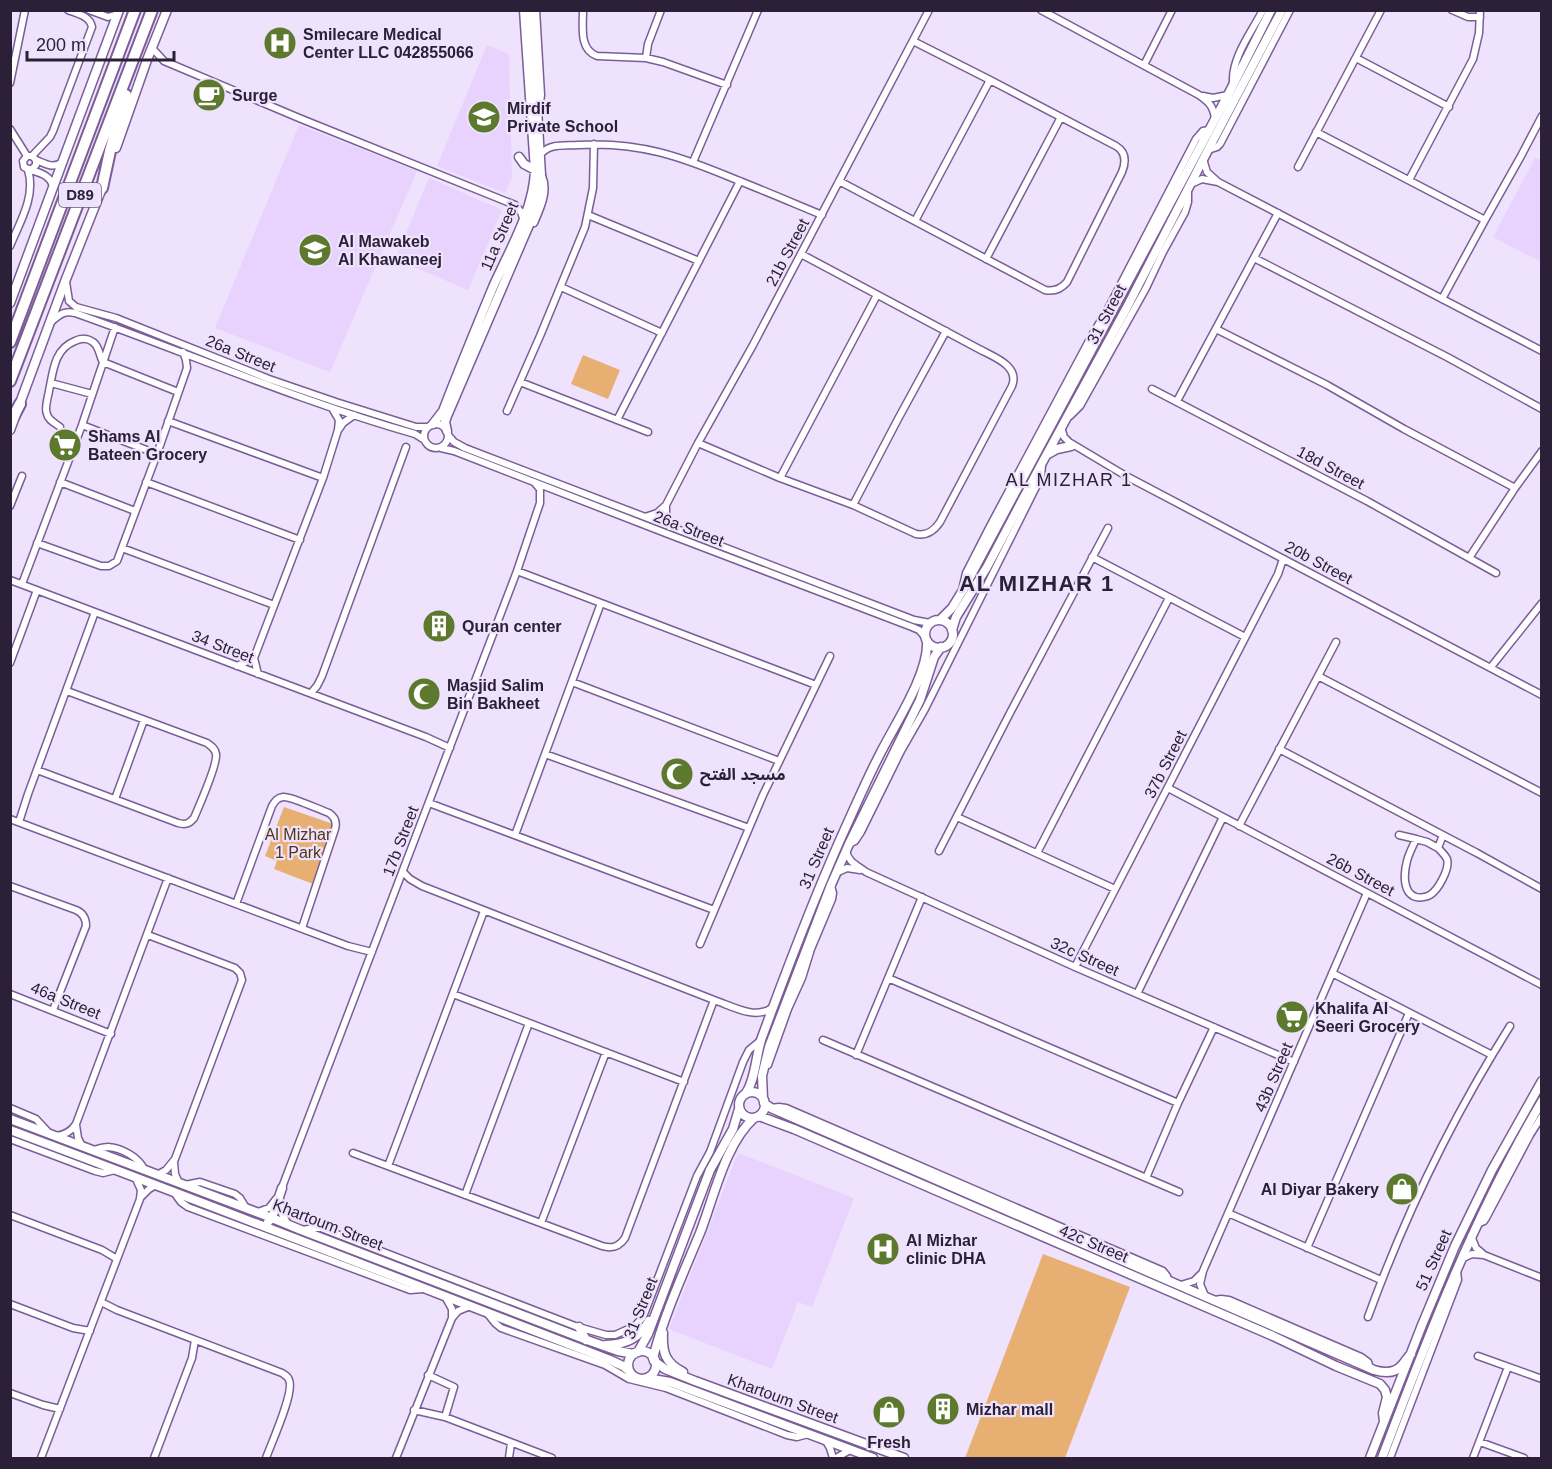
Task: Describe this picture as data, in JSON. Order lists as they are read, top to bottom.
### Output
{
  "streets": {
    "highway": ["D89"],
    "street": [
      "11a Street",
      "21b Street",
      "31 Street",
      "26a Street",
      "18d Street",
      "20b Street",
      "34 Street",
      "37b Street",
      "17b Street",
      "26b Street",
      "32c Street",
      "46a Street",
      "43b Street",
      "Khartoum Street",
      "42c Street",
      "51 Street"
    ]
  },
  "crossings": [
    ["11a Street", "26a Street"],
    ["31 Street", "26a Street"],
    ["31 Street", "20b Street"],
    ["31 Street", "32c Street"],
    ["31 Street", "Khartoum Street"],
    ["31 Street", "42c Street"],
    ["20b Street", "37b Street"],
    ["34 Street", "17b Street"],
    ["37b Street", "26b Street"],
    ["37b Street", "32c Street"],
    ["17b Street", "Khartoum Street"],
    ["26b Street", "43b Street"],
    ["32c Street", "43b Street"],
    ["43b Street", "42c Street"],
    ["42c Street", "51 Street"]
  ],
  "districts": ["AL MIZHAR 1", "AL MIZHAR 1"],
  "parks": ["Al Mizhar 1 Park"],
  "places": {
    "hospital": ["Smilecare Medical Center LLC 042855066", "Al Mizhar clinic DHA"],
    "cafe": ["Surge"],
    "school or university": ["Mirdif Private School", "Al Mawakeb Al Khawaneej"],
    "supermarket": ["Shams Al Bateen Grocery", "Khalifa Al Seeri Grocery"],
    "building": ["Quran center", "Mizhar mall"],
    "mosque": ["Masjid Salim Bin Bakheet", "مسجد الفتح"],
    "shop": ["Al Diyar Bakery", "Fresh"]
  },
  "scale_bar": "200 m"
}
